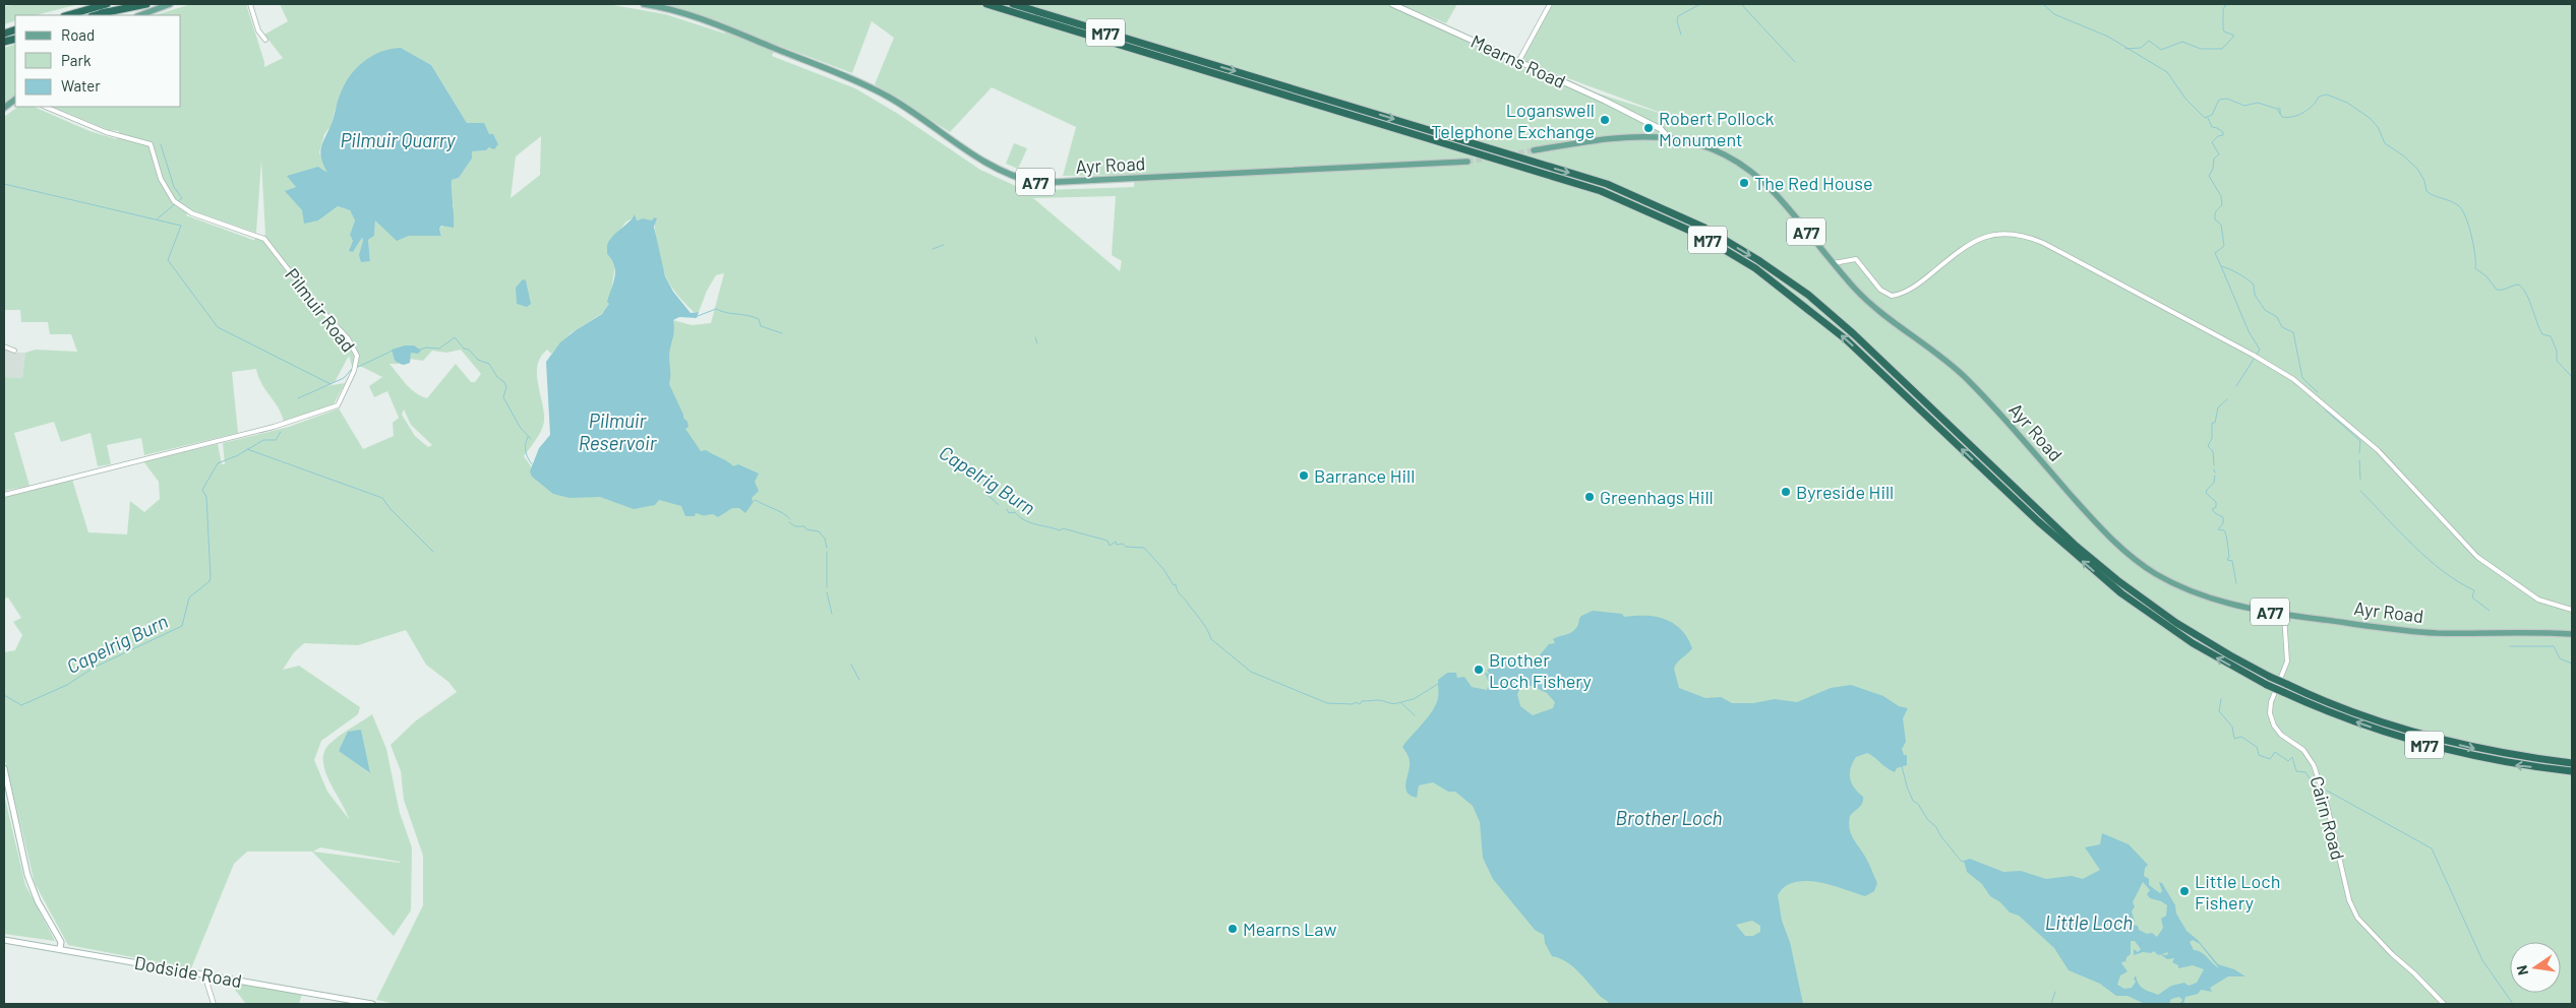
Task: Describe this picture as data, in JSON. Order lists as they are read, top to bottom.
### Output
{
  "streets": {
    "highway": ["M77"],
    "main road": ["Ayr Road", "A77"],
    "street": [
      "Mearns Road",
      "Pilmuir Road",
      "Cairn Road",
      "Dodside Road"
    ]
  },
  "crossings": [
    ["Mearns Road", "Ayr Road"],
    ["Ayr Road", "Cairn Road"]
  ],
  "water": [
    "Pilmuir Quarry",
    "Pilmuir Reservoir",
    "Capelrig Burn",
    "Brother Loch",
    "Little Loch"
  ],
  "places": [
    "Loganswell Telephone Exchange",
    "Robert Pollock Monument",
    "The Red House",
    "Barrance Hill",
    "Byreside Hill",
    "Greenhags Hill",
    "Brother Loch Fishery",
    "Little Loch Fishery",
    "Mearns Law"
  ],
  "legend": ["Road", "Park", "Water"],
  "north": "left"
}
